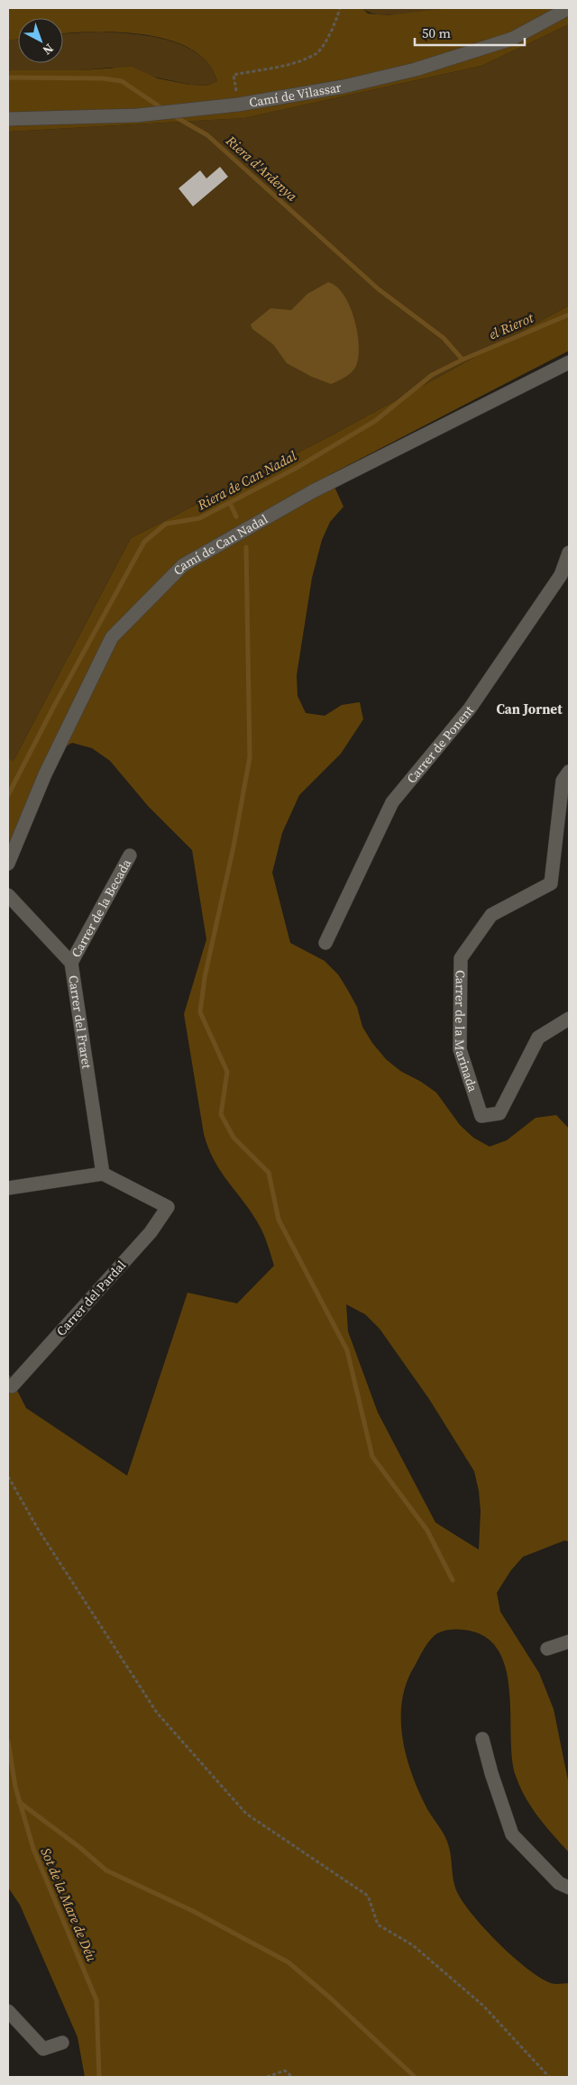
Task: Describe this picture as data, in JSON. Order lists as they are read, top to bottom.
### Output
{
  "streets": {
    "street": [
      "Camí de Vilassar",
      "Camí de Can Nadal",
      "Carrer de Ponent",
      "Carrer de la Becada",
      "Carrer del Fraret",
      "Carrer de la Marinada",
      "Carrer del Pardal"
    ]
  },
  "crossings": [
    ["Carrer de la Becada", "Carrer del Fraret"],
    ["Carrer del Fraret", "Carrer del Pardal"]
  ],
  "districts": ["Can Jornet"],
  "water": [
    "Riera d'Ardenya",
    "el Rierot",
    "Riera de Can Nadal",
    "Sot de la Mare de Déu"
  ],
  "scale_bar": "50 m",
  "north": "bottom right"
}
